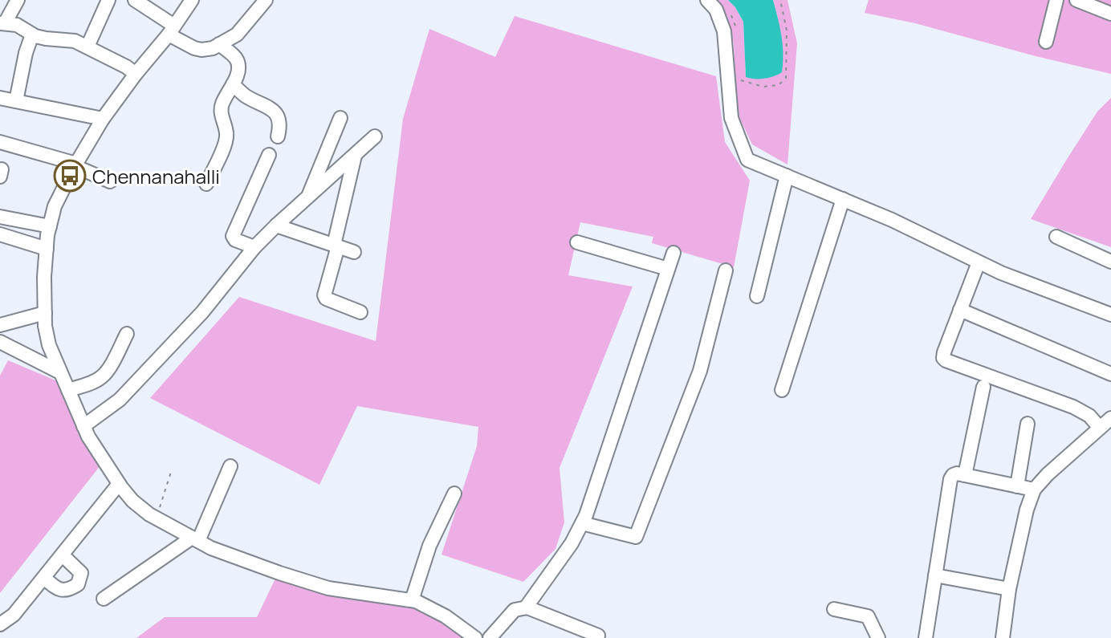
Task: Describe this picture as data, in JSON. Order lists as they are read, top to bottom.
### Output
{
  "places": {
    "bus stop": ["Chennanahalli"]
  }
}
